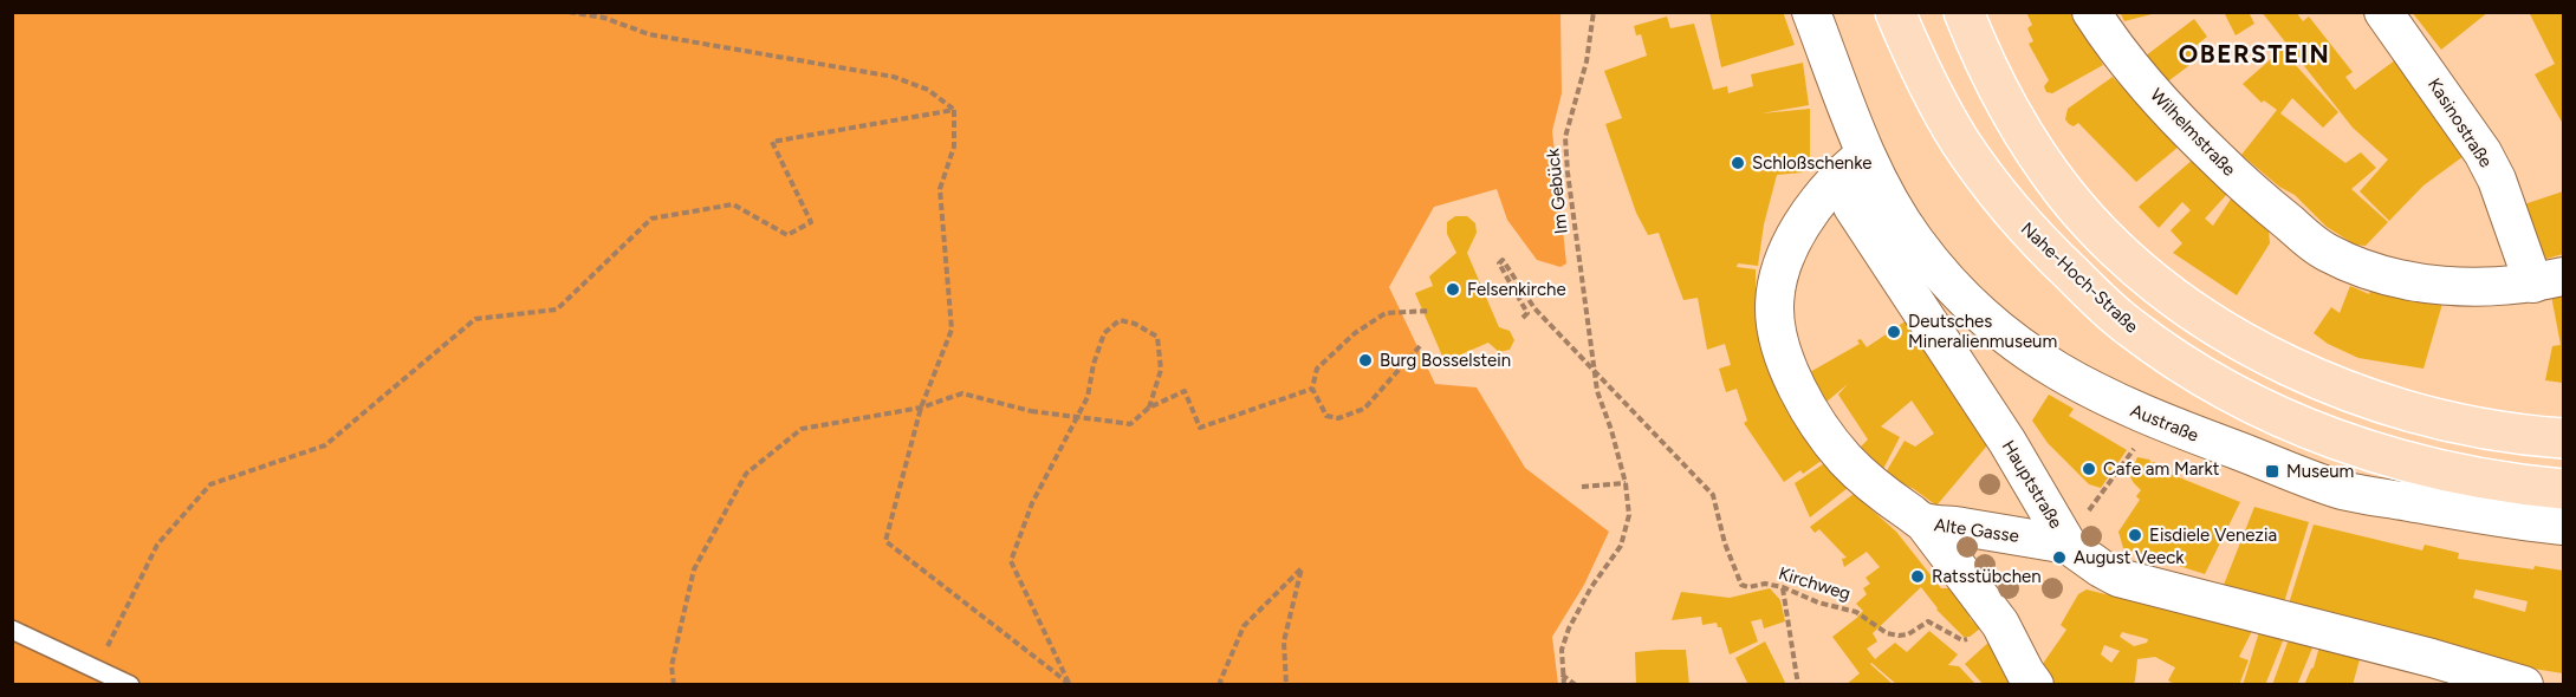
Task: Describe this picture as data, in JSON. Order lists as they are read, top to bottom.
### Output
{
  "streets": {
    "main road": ["Nahe-Hoch-Straße"],
    "street": [
      "Kasinostraße",
      "Wilhelmstraße",
      "Austraße",
      "Hauptstraße",
      "Alte Gasse"
    ],
    "path": ["Im Gebück", "Kirchweg"]
  },
  "crossings": [
    ["Kasinostraße", "Wilhelmstraße"],
    ["Im Gebück", "Kirchweg"],
    ["Austraße", "Hauptstraße"],
    ["Austraße", "Alte Gasse"],
    ["Hauptstraße", "Alte Gasse"]
  ],
  "districts": ["OBERSTEIN"],
  "places": {
    "other": [
      "Schloßschenke",
      "Felsenkirche",
      "Deutsches Mineralienmuseum",
      "Burg Bosselstein",
      "Cafe am Markt",
      "Eisdiele Venezia",
      "August Veeck",
      "Ratsstübchen"
    ],
    "transit": ["Museum"]
  }
}
